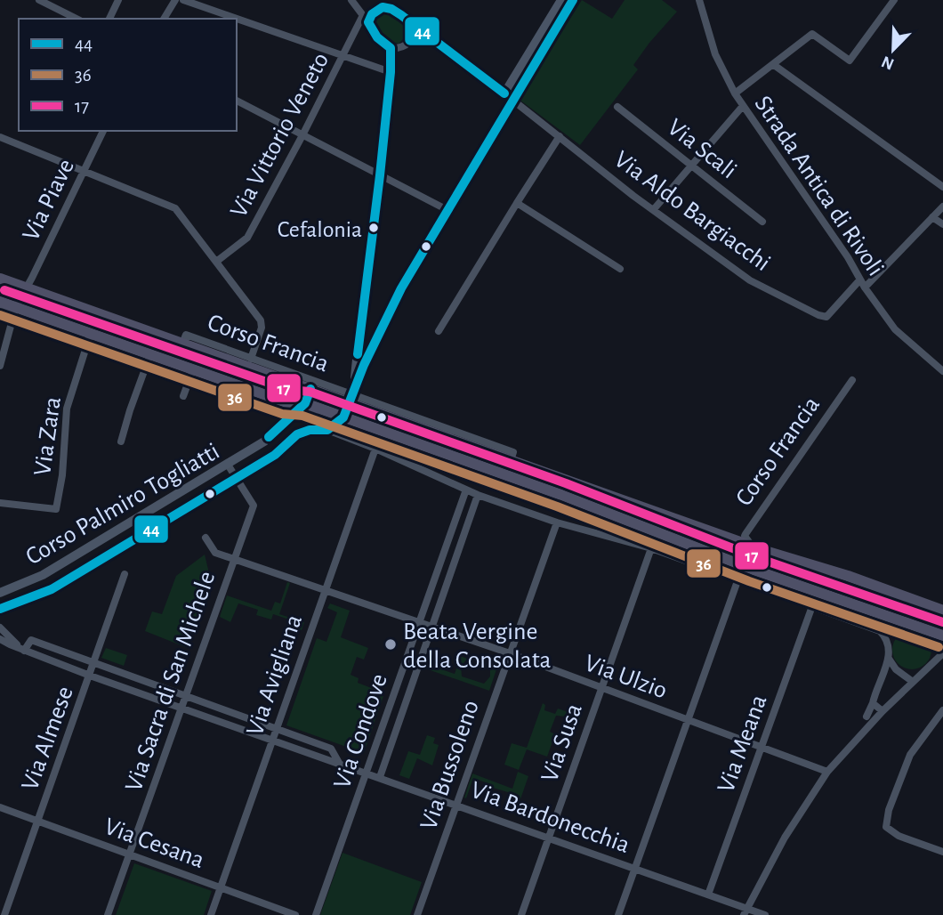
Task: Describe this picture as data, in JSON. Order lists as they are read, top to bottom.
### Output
{
  "streets": {
    "main road": ["Corso Francia"],
    "street": [
      "Via Vittorio Veneto",
      "Via Scali",
      "Strada Antica di Rivoli",
      "Via Piave",
      "Via Aldo Bargiacchi",
      "Via Zara",
      "Corso Palmiro Togliatti",
      "Via Avigliana",
      "Via Ulzio",
      "Via Sacra di San Michele",
      "Via Condove",
      "Via Almese",
      "Via Susa",
      "Via Meana",
      "Via Bussoleno",
      "Via Bardonecchia",
      "Via Cesana"
    ]
  },
  "crossings": [
    ["Strada Antica di Rivoli", "Via Aldo Bargiacchi"],
    ["Via Piave", "Corso Francia"],
    ["Corso Francia", "Via Zara"],
    ["Corso Francia", "Corso Palmiro Togliatti"],
    ["Corso Francia", "Via Avigliana"],
    ["Corso Francia", "Via Condove"],
    ["Corso Francia", "Via Susa"],
    ["Corso Francia", "Via Meana"],
    ["Corso Francia", "Via Bussoleno"],
    ["Corso Palmiro Togliatti", "Via Sacra di San Michele"],
    ["Via Avigliana", "Via Ulzio"],
    ["Via Avigliana", "Via Bardonecchia"],
    ["Via Avigliana", "Via Cesana"],
    ["Via Ulzio", "Via Sacra di San Michele"],
    ["Via Ulzio", "Via Condove"],
    ["Via Ulzio", "Via Susa"],
    ["Via Ulzio", "Via Meana"],
    ["Via Ulzio", "Via Bussoleno"],
    ["Via Sacra di San Michele", "Via Bardonecchia"],
    ["Via Sacra di San Michele", "Via Cesana"],
    ["Via Condove", "Via Bardonecchia"],
    ["Via Almese", "Via Bardonecchia"],
    ["Via Almese", "Via Cesana"],
    ["Via Susa", "Via Bardonecchia"],
    ["Via Meana", "Via Bardonecchia"],
    ["Via Bussoleno", "Via Bardonecchia"]
  ],
  "places": ["Cefalonia", "Beata Vergine della Consolata"],
  "lines": ["transit line 44", "transit line 17", "transit line 36"],
  "legend": ["44", "36", "17"],
  "north": "bottom left"
}
